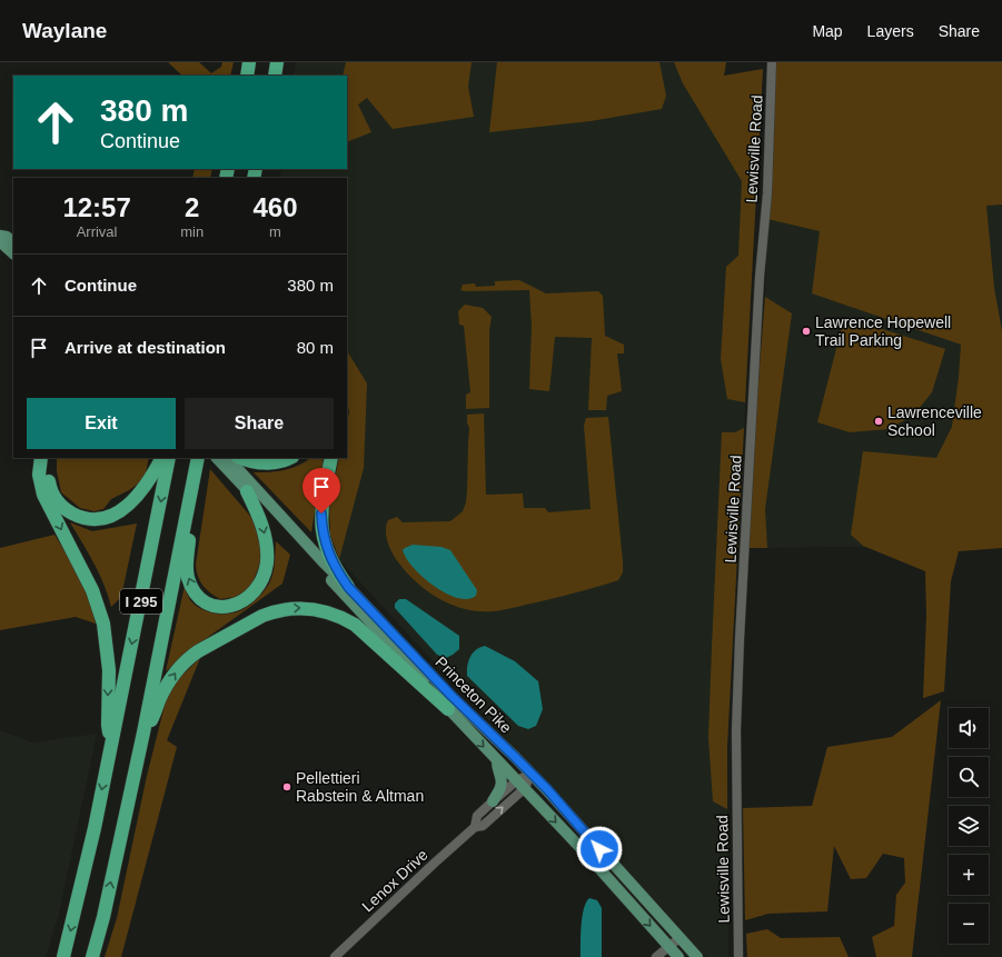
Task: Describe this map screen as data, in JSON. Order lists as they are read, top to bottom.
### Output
{
  "streets": {
    "highway": ["I 295"],
    "main road": ["Princeton Pike"],
    "street": ["Lewisville Road", "Lenox Drive"]
  },
  "crossings": [
    ["Princeton Pike", "Lenox Drive"]
  ],
  "places": ["Lawrence Hopewell Trail Parking", "Lawrenceville School", "Pellettieri Rabstein & Altman"],
  "page": {
    "header": "Waylane",
    "nav": ["Map", "Layers", "Share"],
    "turn": ["380 m", "Continue"],
    "eta": [
      "12:57",
      "Arrival",
      "2",
      "min",
      "460",
      "m"
    ],
    "list": [
      {
        "name": "Continue",
        "value": "380 m"
      },
      {
        "name": "Arrive at destination",
        "value": "80 m"
      }
    ],
    "buttons": ["Exit", "Share"],
    "map_buttons": ["+", "−"]
  }
}
